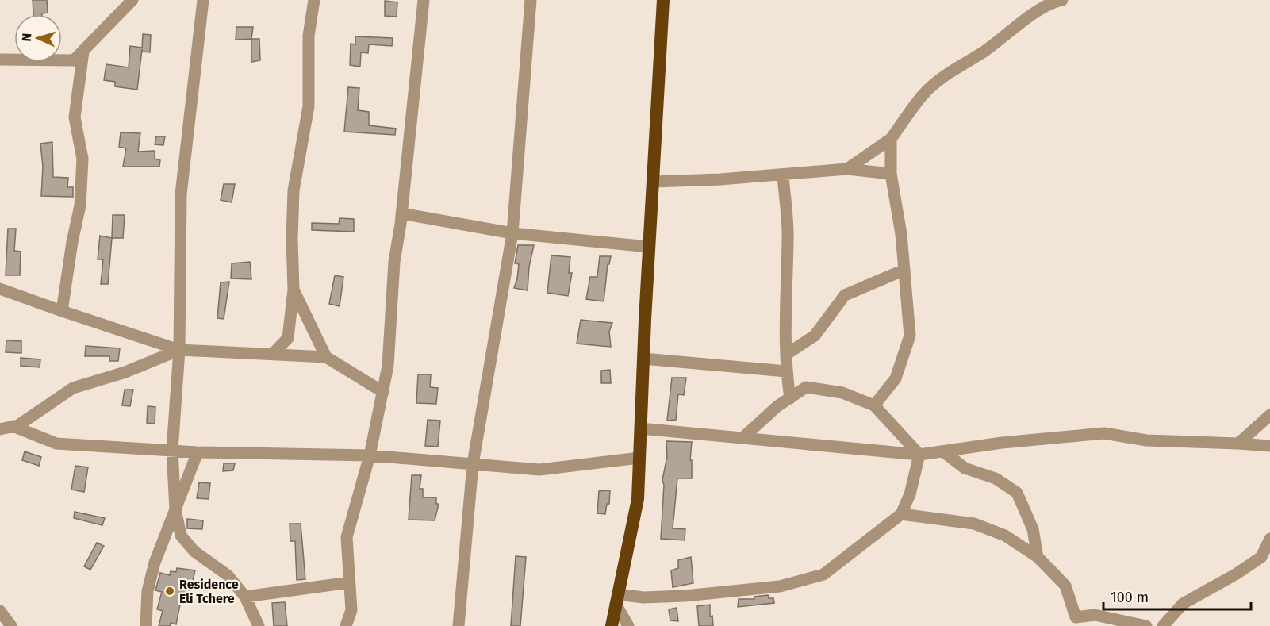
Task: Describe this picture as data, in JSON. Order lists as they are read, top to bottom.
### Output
{
  "places": ["Residence Eli Tchere"],
  "scale_bar": "100 m",
  "north": "left"
}
